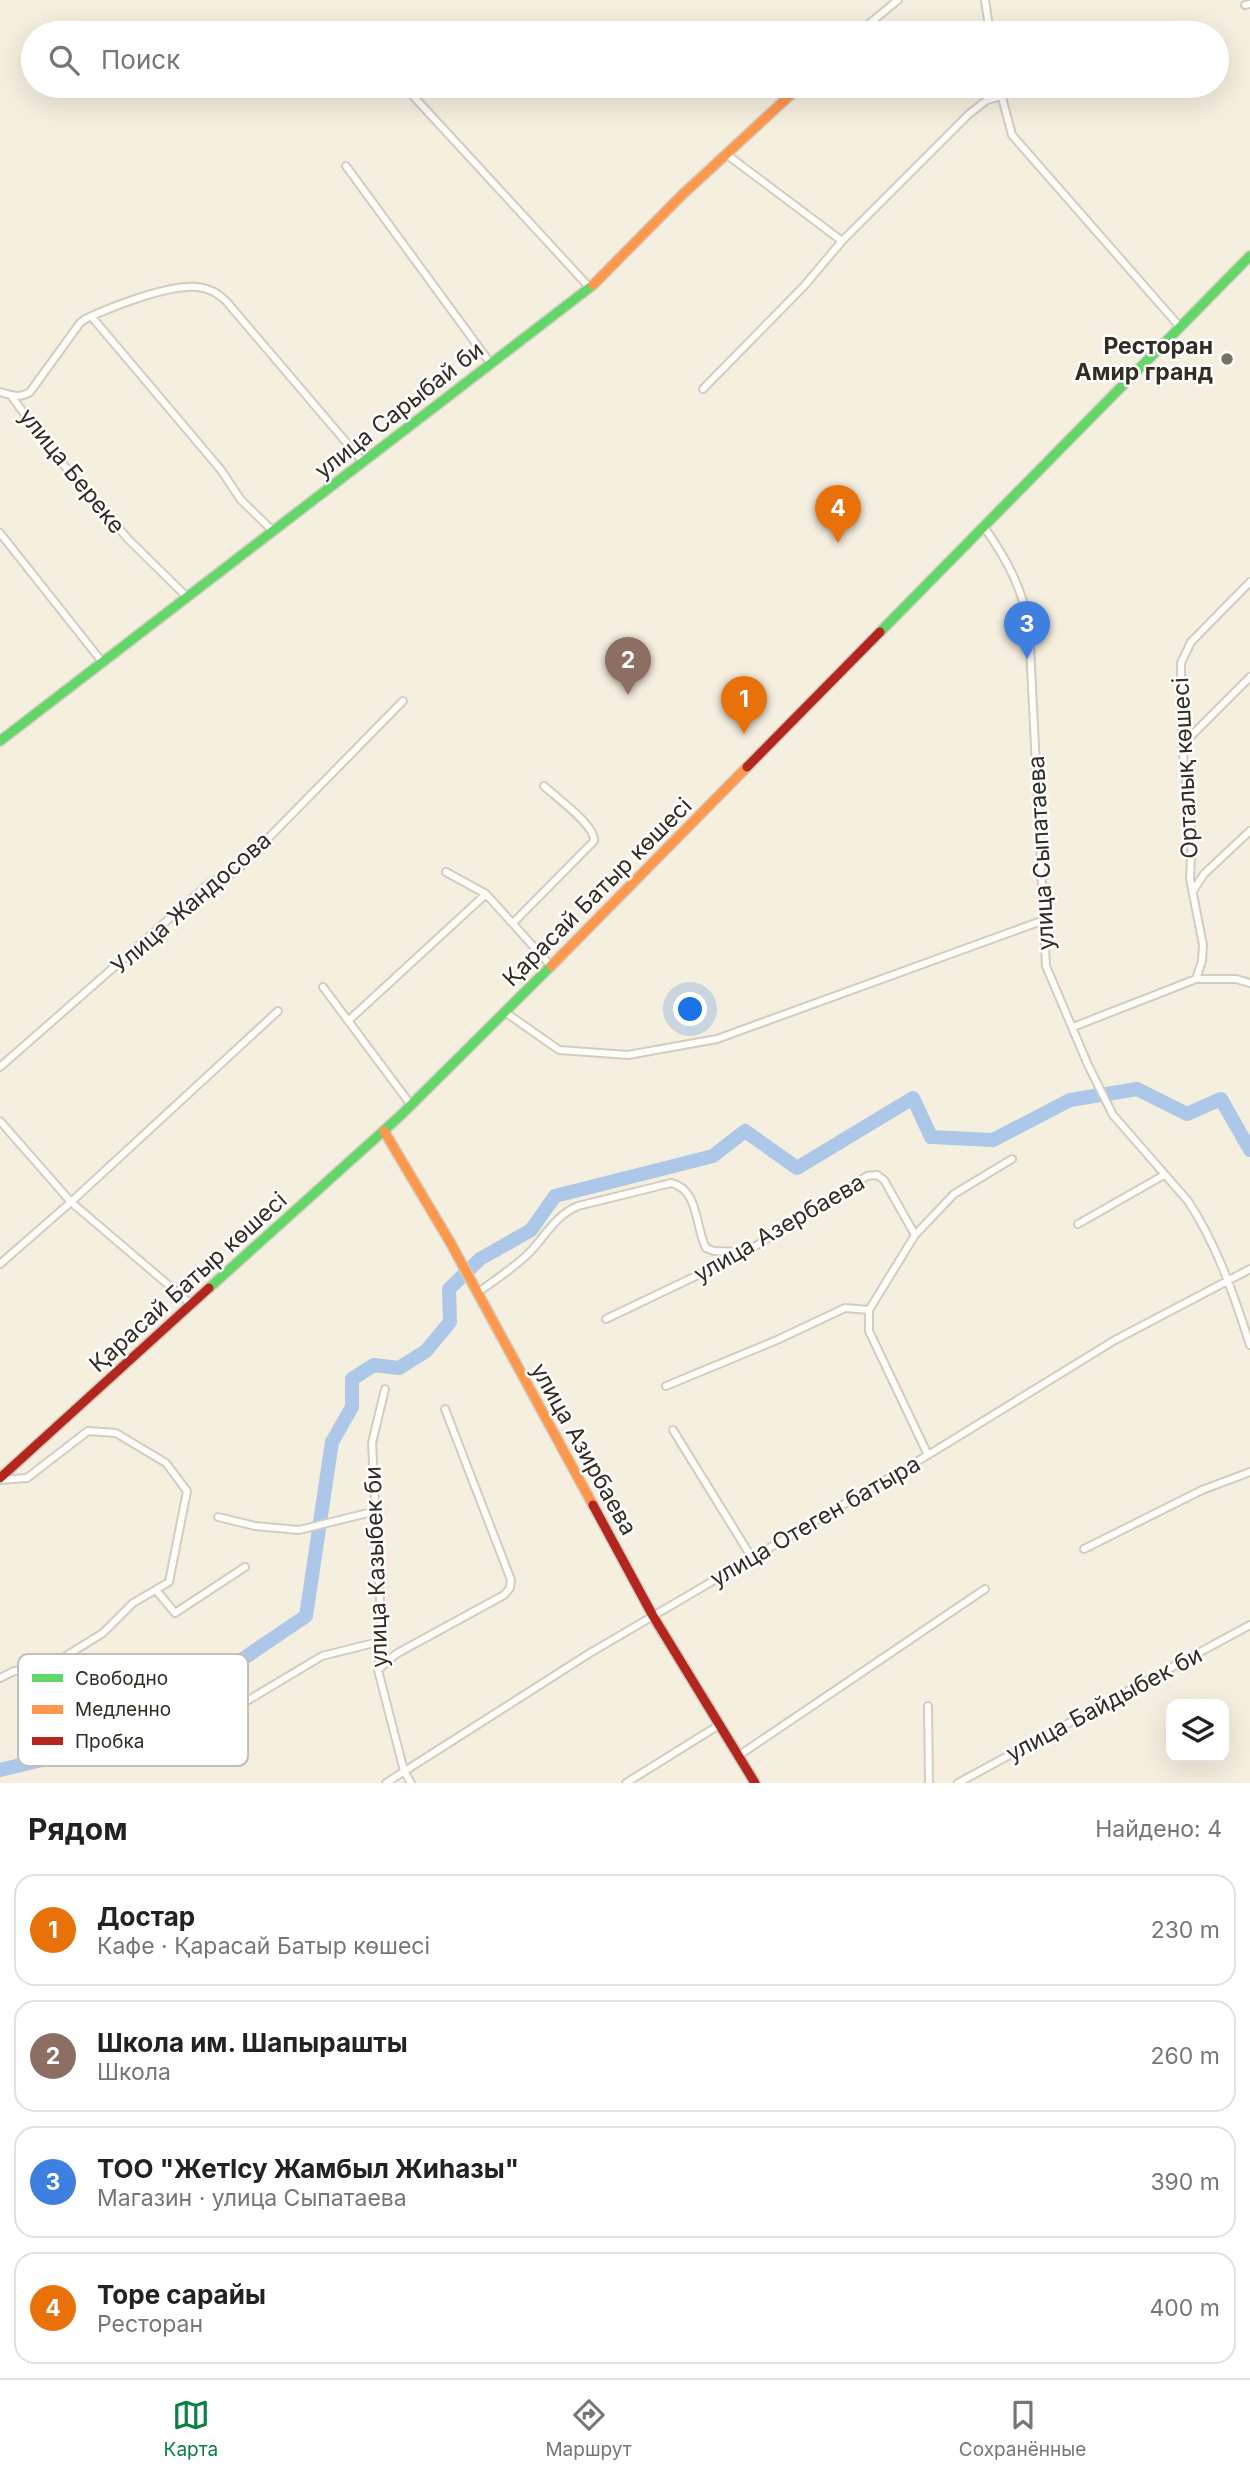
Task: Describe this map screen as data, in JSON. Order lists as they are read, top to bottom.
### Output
{
  "streets": {
    "main road": ["улица Сарыбай би", "Қарасай Батыр көшесі", "улица Азирбаева"],
    "street": [
      "улица Береке",
      "Орталық көшесі",
      "улица Сыпатаева",
      "Улица Жандосова",
      "улица Азербаева",
      "улица Отеген батыра",
      "улица Казыбек би",
      "улица Байдыбек би"
    ]
  },
  "crossings": [
    ["улица Сарыбай би", "улица Береке"],
    ["улица Сыпатаева", "Қарасай Батыр көшесі"],
    ["улица Сыпатаева", "улица Отеген батыра"],
    ["Қарасай Батыр көшесі", "улица Азирбаева"],
    ["улица Азирбаева", "улица Отеген батыра"],
    ["улица Отеген батыра", "улица Казыбек би"]
  ],
  "places": ["Ресторан Амир гранд"],
  "legend": ["Свободно", "Медленно", "Пробка"],
  "page": {
    "search": "Поиск",
    "pins": [
      "4",
      "3",
      "2",
      "1"
    ],
    "heading": ["Рядом", "Найдено: 4"],
    "list": [
      {
        "mark": "1",
        "name": "Достар",
        "note": "Кафе · Қарасай Батыр көшесі",
        "value": "230 m"
      },
      {
        "mark": "2",
        "name": "Школа им. Шапырашты",
        "note": "Школа",
        "value": "260 m"
      },
      {
        "mark": "3",
        "name": "ТОО \"ЖетIсу Жамбыл Жиhазы\"",
        "note": "Магазин · улица Сыпатаева",
        "value": "390 m"
      },
      {
        "mark": "4",
        "name": "Торе сарайы",
        "note": "Ресторан",
        "value": "400 m"
      }
    ],
    "nav": ["Карта", "Маршрут", "Сохранённые"]
  }
}
